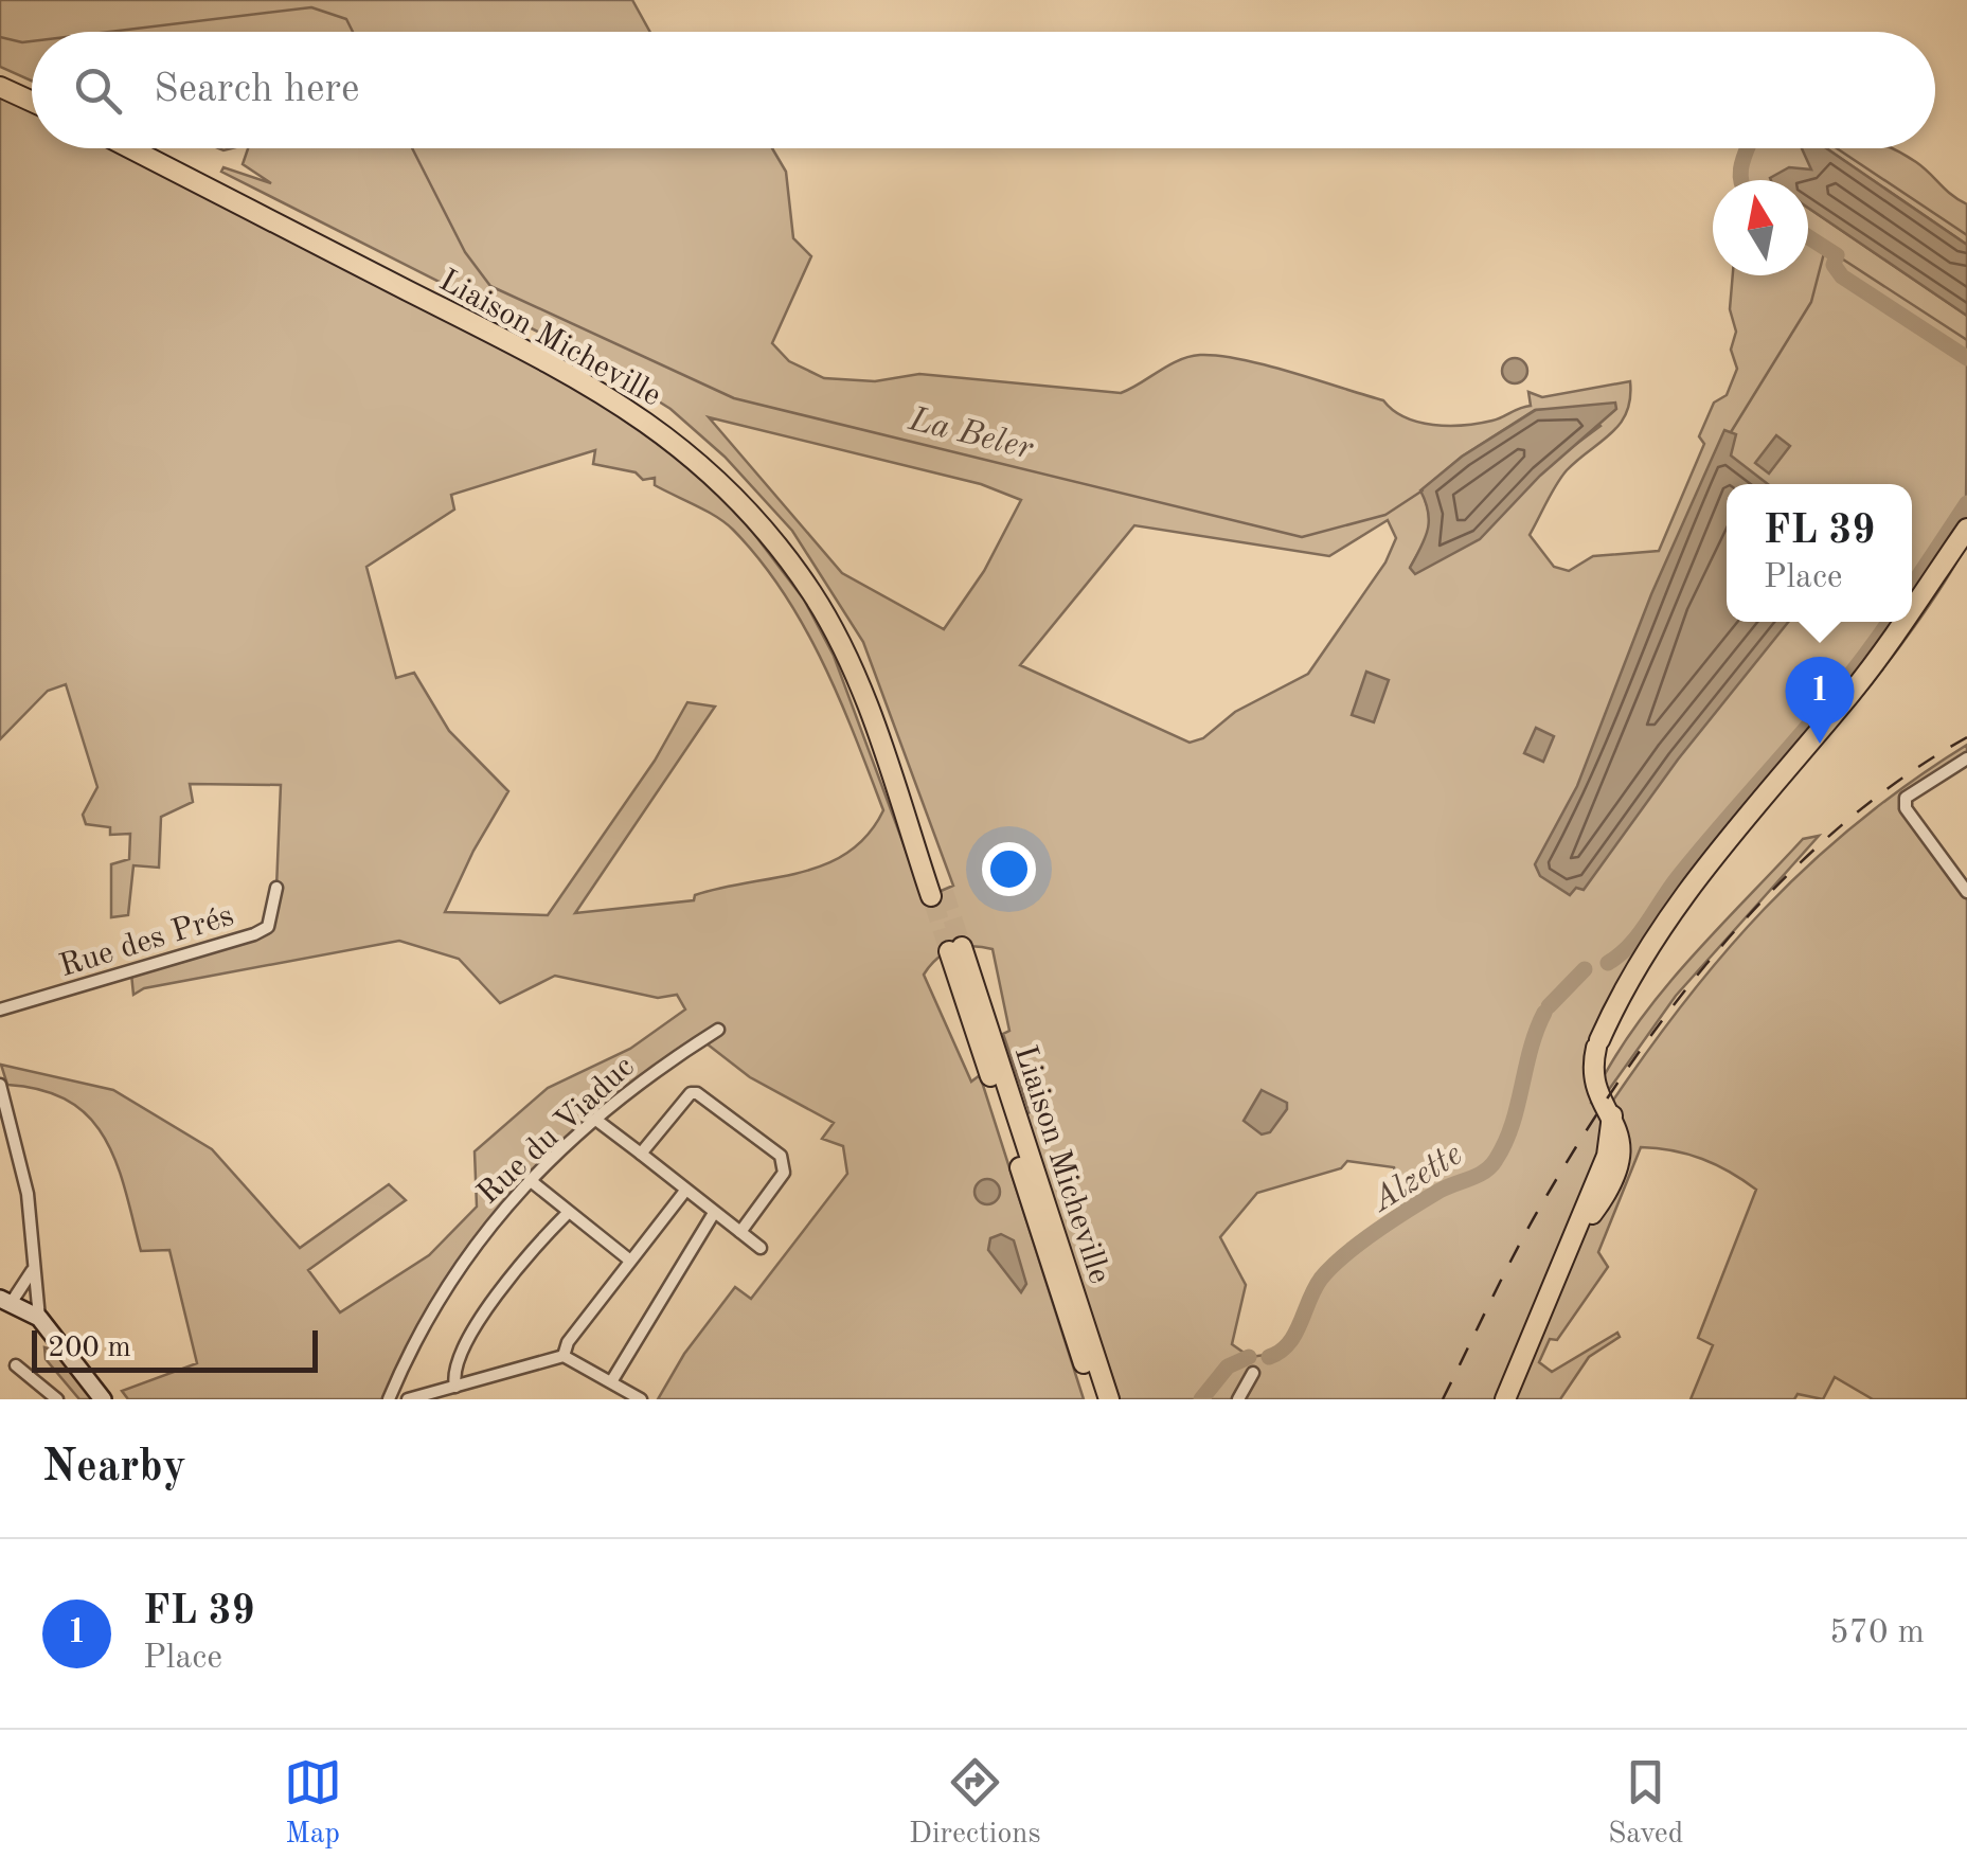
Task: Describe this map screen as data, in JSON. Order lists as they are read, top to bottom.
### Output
{
  "streets": {
    "main road": ["Liaison Micheville"],
    "street": ["Rue des Prés", "Rue du Viaduc"]
  },
  "water": ["La Beler", "Alzette"],
  "scale_bar": "200 m",
  "north": "top",
  "page": {
    "search": "Search here",
    "popup": ["FL 39", "Place"],
    "pins": "1",
    "scale": "200 m",
    "heading": "Nearby",
    "list": [
      {
        "mark": "1",
        "name": "FL 39",
        "note": "Place",
        "value": "570 m"
      }
    ],
    "nav": ["Map", "Directions", "Saved"]
  }
}
